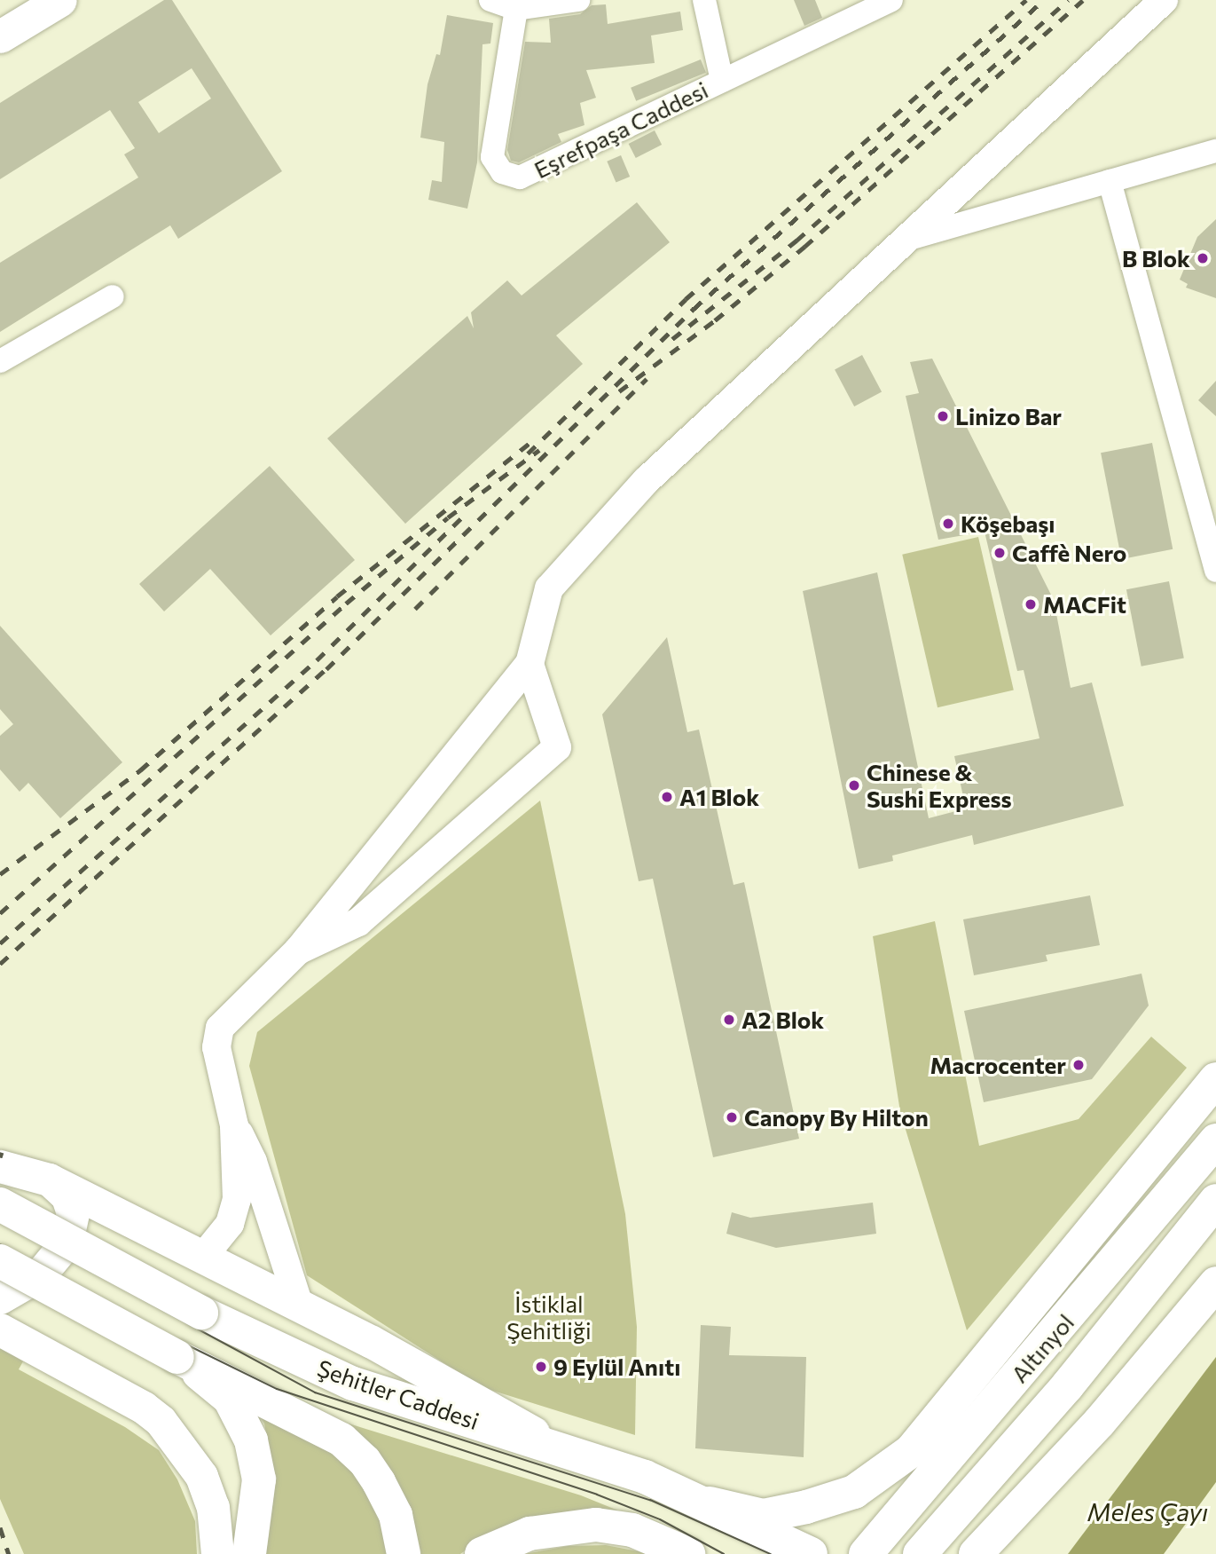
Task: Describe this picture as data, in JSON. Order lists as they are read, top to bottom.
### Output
{
  "streets": {
    "main road": ["Altınyol", "Şehitler Caddesi"],
    "street": ["Eşrefpaşa Caddesi"]
  },
  "water": ["Meles Çayı"],
  "parks": ["İstiklal Şehitliği"],
  "places": [
    "B Blok",
    "Linizo Bar",
    "Köşebaşı",
    "Caffè Nero",
    "MACFit",
    "Chinese & Sushi Express",
    "A1 Blok",
    "A2 Blok",
    "Macrocenter",
    "Canopy By Hilton",
    "9 Eylül Anıtı"
  ]
}
